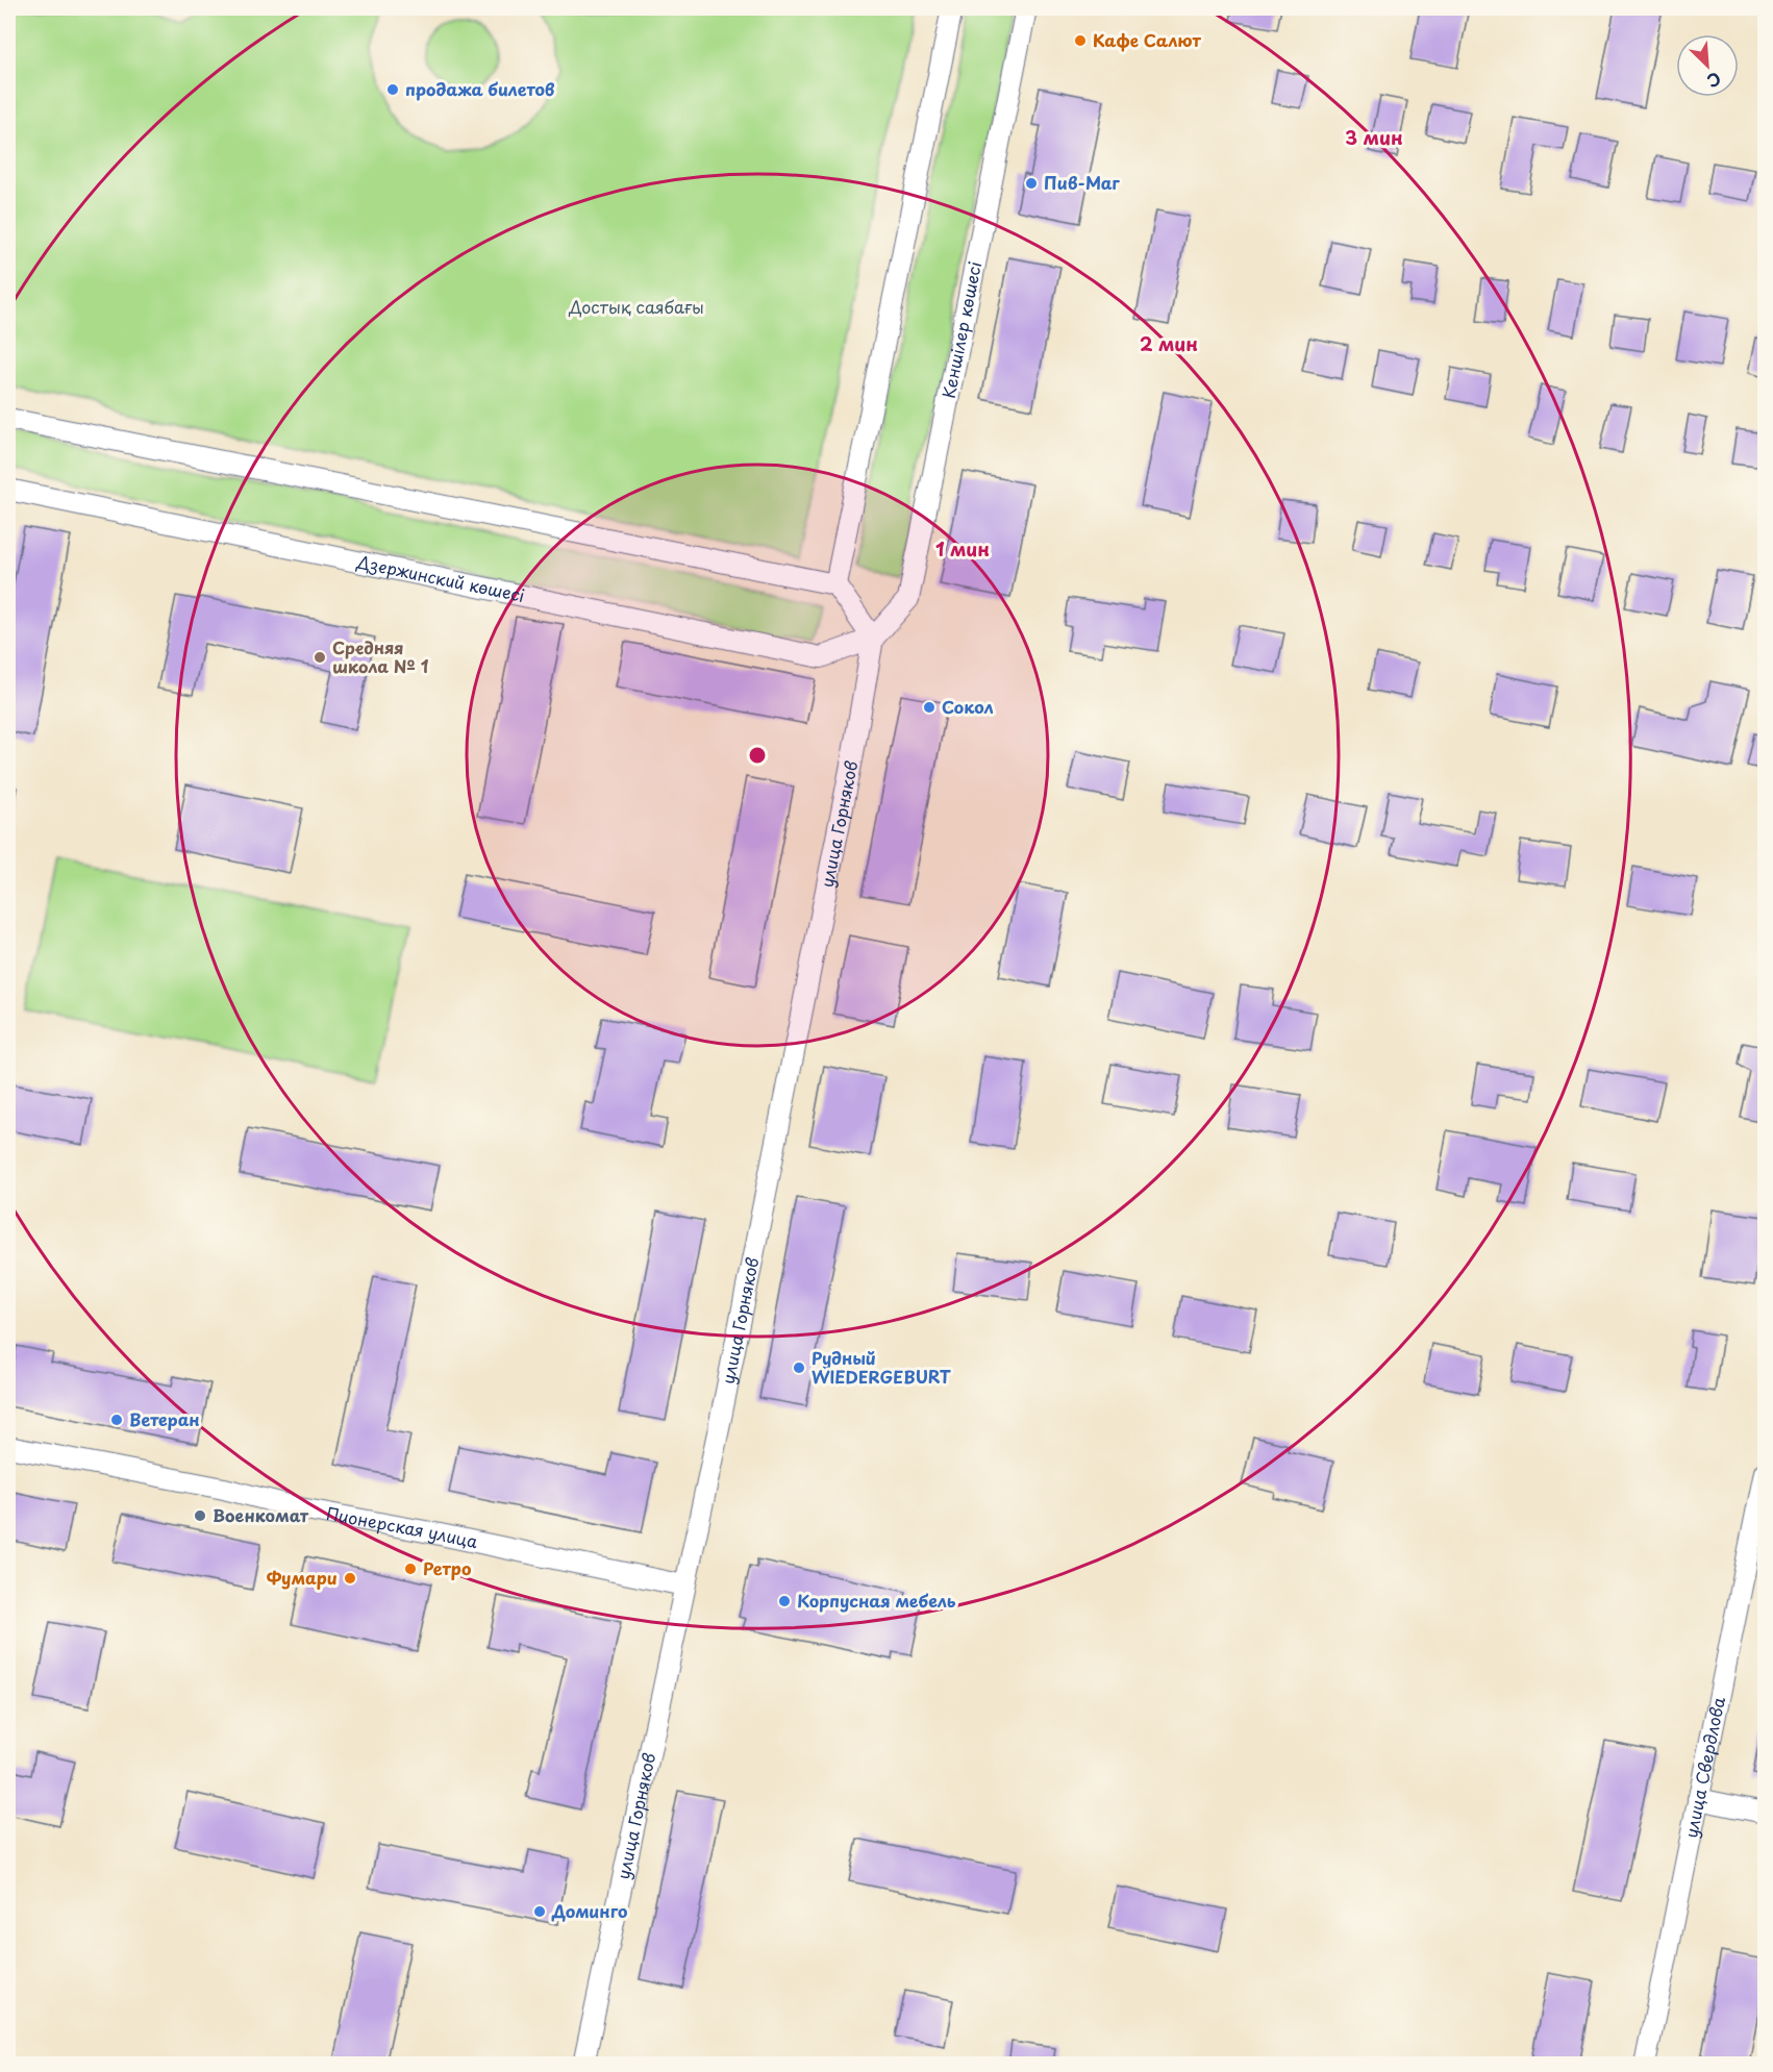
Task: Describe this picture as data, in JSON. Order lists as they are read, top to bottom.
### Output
{
  "streets": {
    "street": [
      "Кеншілер көшесі",
      "Дзержинский көшесі",
      "улица Горняков",
      "Пионерская улица",
      "улица Свердлова"
    ]
  },
  "crossings": [
    ["Кеншілер көшесі", "Дзержинский көшесі"],
    ["Кеншілер көшесі", "улица Горняков"],
    ["Дзержинский көшесі", "улица Горняков"],
    ["улица Горняков", "Пионерская улица"]
  ],
  "parks": ["Достық саябағы"],
  "places": [
    "Кафе Салют",
    "продажа билетов",
    "Пив-Маг",
    "Средняя школа № 1",
    "Сокол",
    "Рудный WIEDERGEBURT",
    "Ветеран",
    "Военкомат",
    "Ретро",
    "Фумари",
    "Корпусная мебель",
    "Доминго"
  ],
  "north": "bottom right",
  "rings": ["3 мин", "2 мин", "1 мин"]
}
